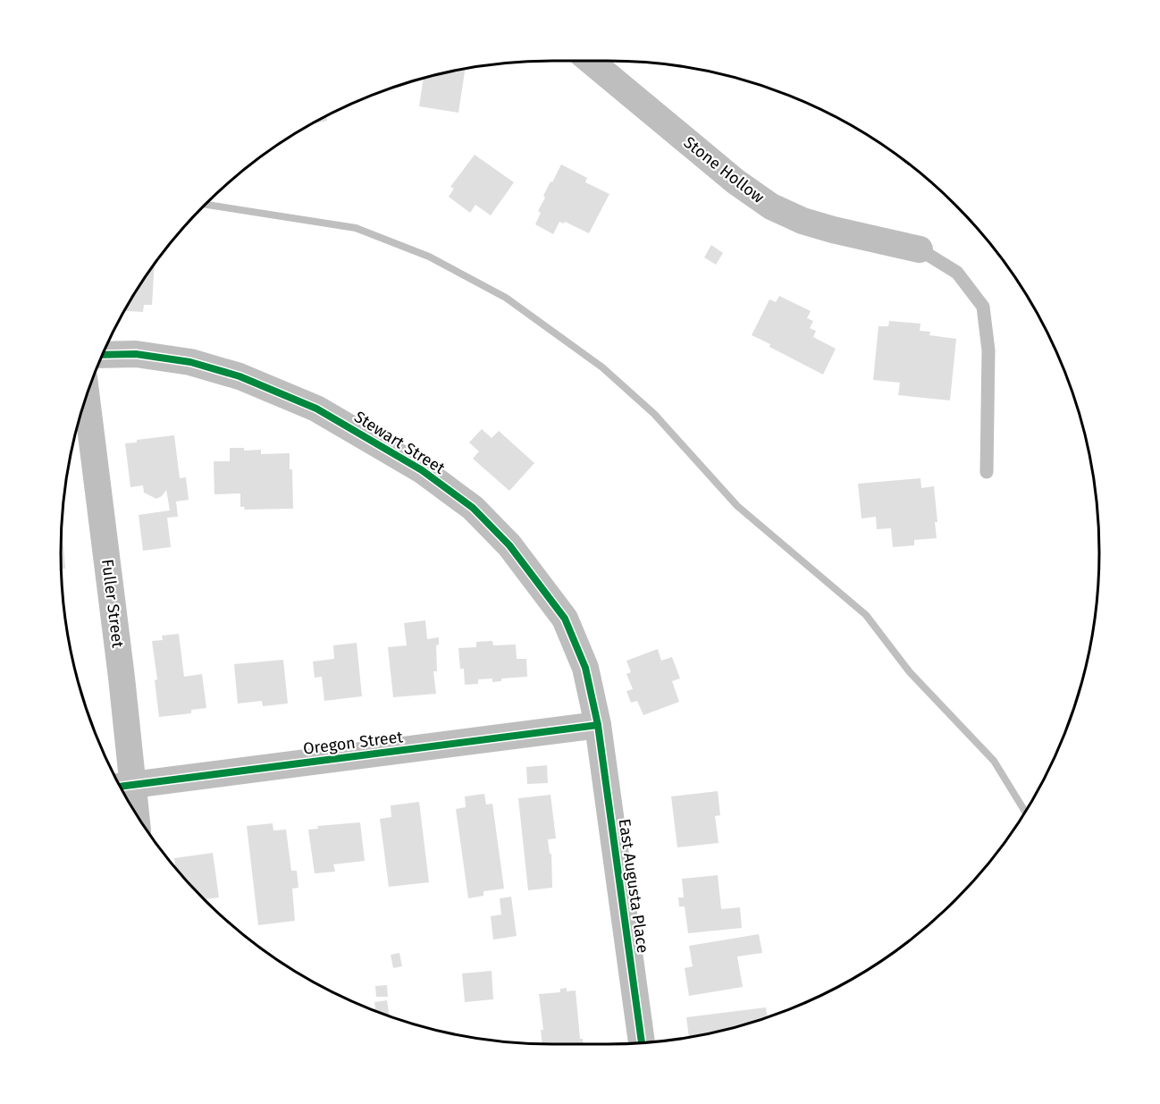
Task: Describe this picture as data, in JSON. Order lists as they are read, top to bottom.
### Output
{
  "streets": {
    "street": [
      "Stone Hollow",
      "Stewart Street",
      "Fuller Street",
      "Oregon Street",
      "East Augusta Place"
    ]
  },
  "crossings": [
    ["Stewart Street", "Oregon Street"],
    ["Stewart Street", "East Augusta Place"],
    ["Fuller Street", "Oregon Street"],
    ["Oregon Street", "East Augusta Place"]
  ]
}
